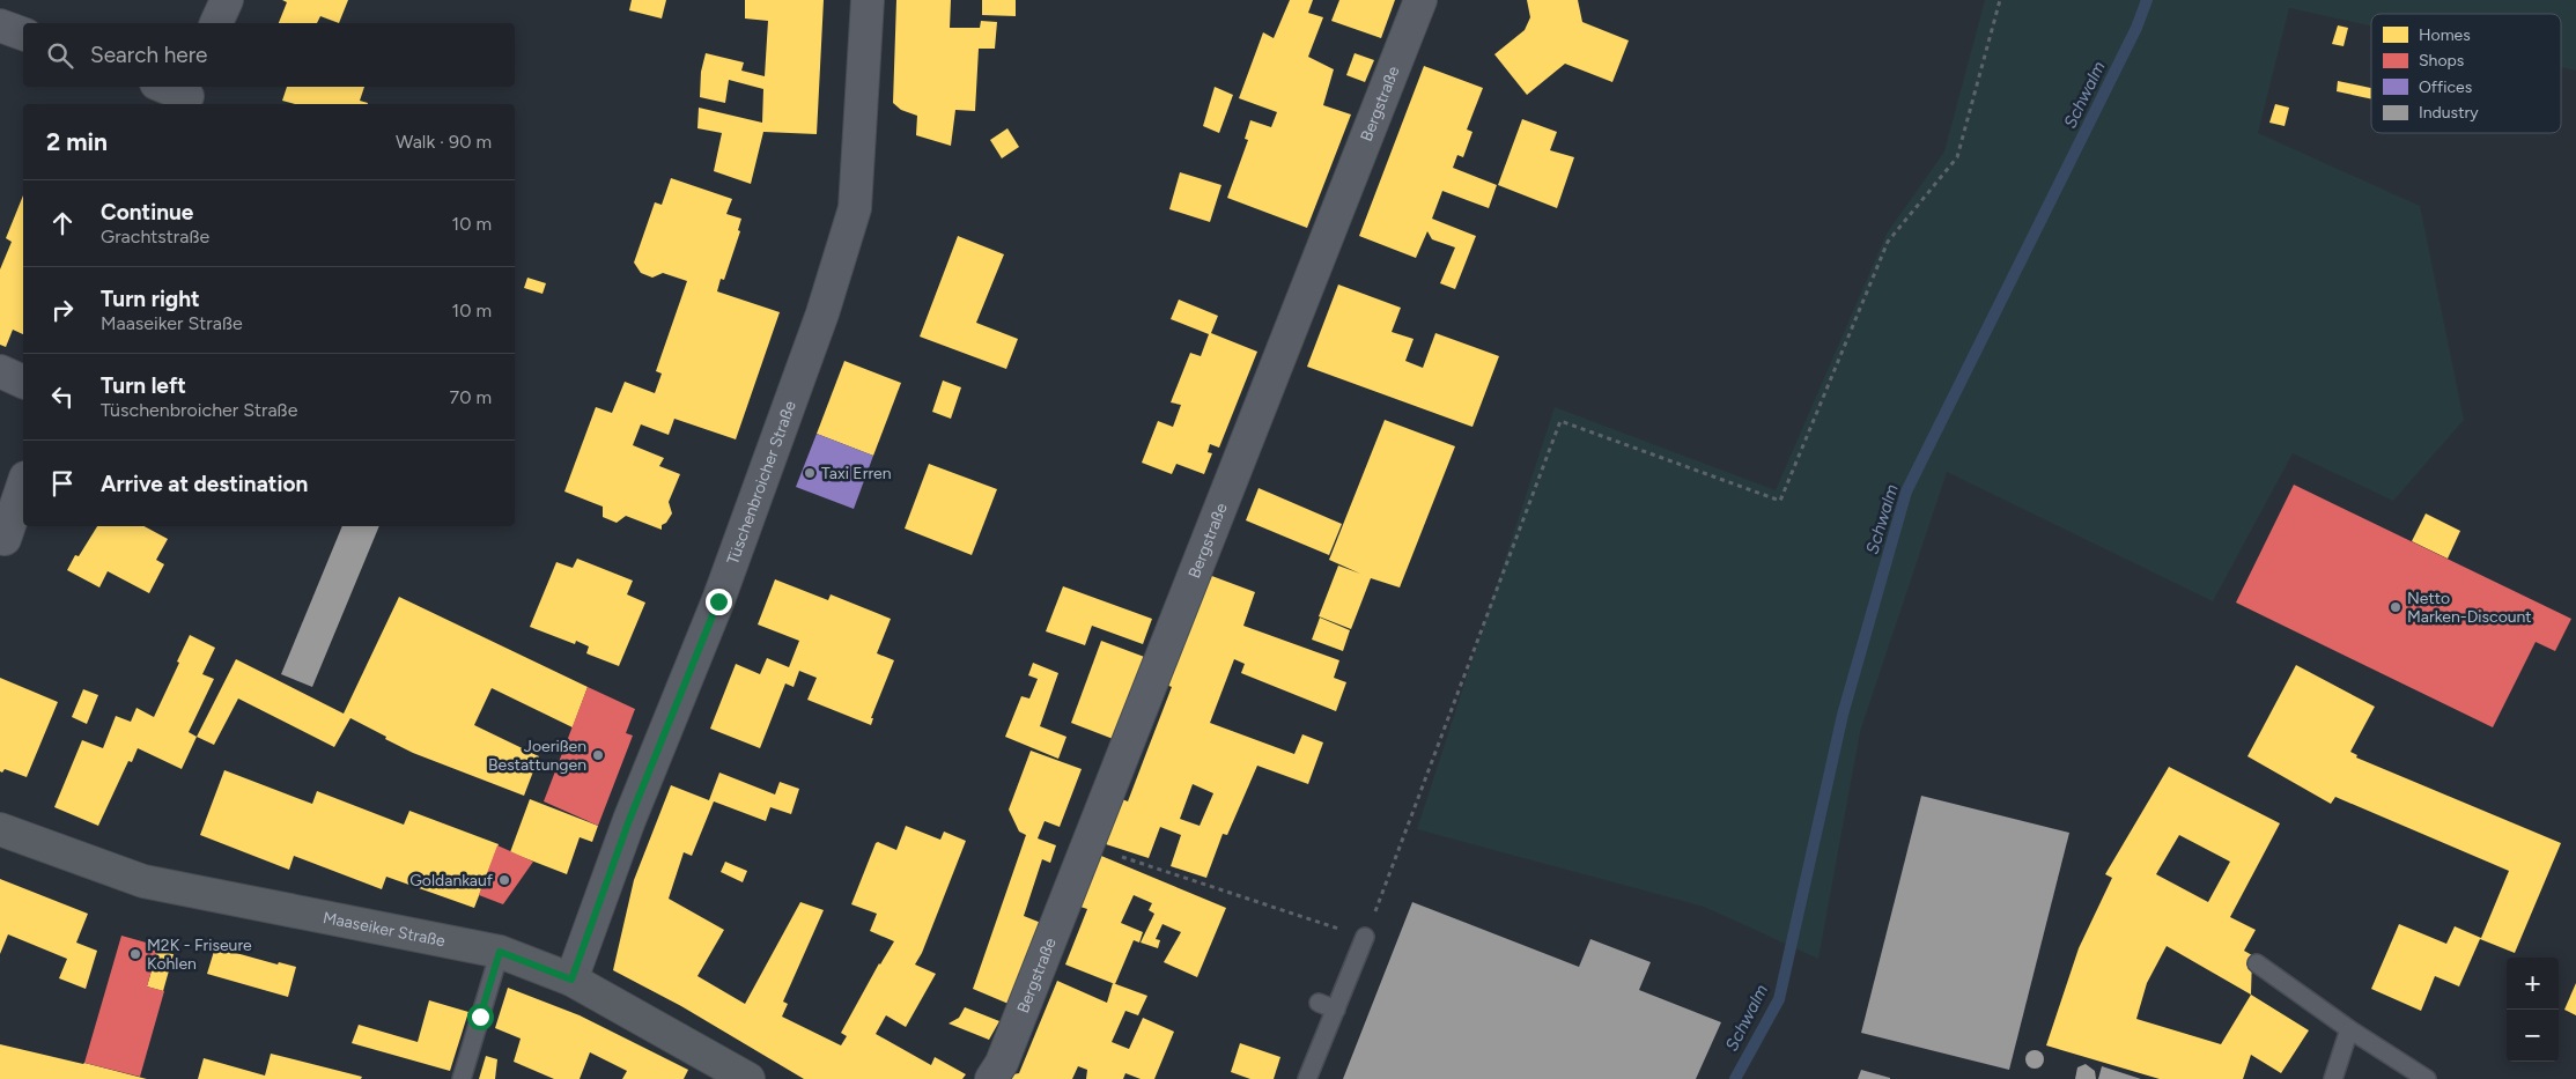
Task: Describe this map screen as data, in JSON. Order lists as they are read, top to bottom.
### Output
{
  "streets": {
    "street": ["Bergstraße", "Tüschenbroicher Straße", "Maaseiker Straße"]
  },
  "crossings": [
    ["Tüschenbroicher Straße", "Maaseiker Straße"]
  ],
  "water": ["Schwalm"],
  "places": [
    "Taxi Erren",
    "Netto Marken-Discount",
    "Joerißen Bestattungen",
    "Goldankauf",
    "M2K - Friseure Kohlen"
  ],
  "legend": [
    "Homes",
    "Shops",
    "Offices",
    "Industry"
  ],
  "page": {
    "search": "Search here",
    "heading": ["2 min", "Walk · 90 m"],
    "list": [
      ["Continue", "Grachtstraße", "10 m"],
      ["Turn right", "Maaseiker Straße", "10 m"],
      ["Turn left", "Tüschenbroicher Straße", "70 m"],
      "Arrive at destination"
    ],
    "map_buttons": ["+", "−"]
  }
}
